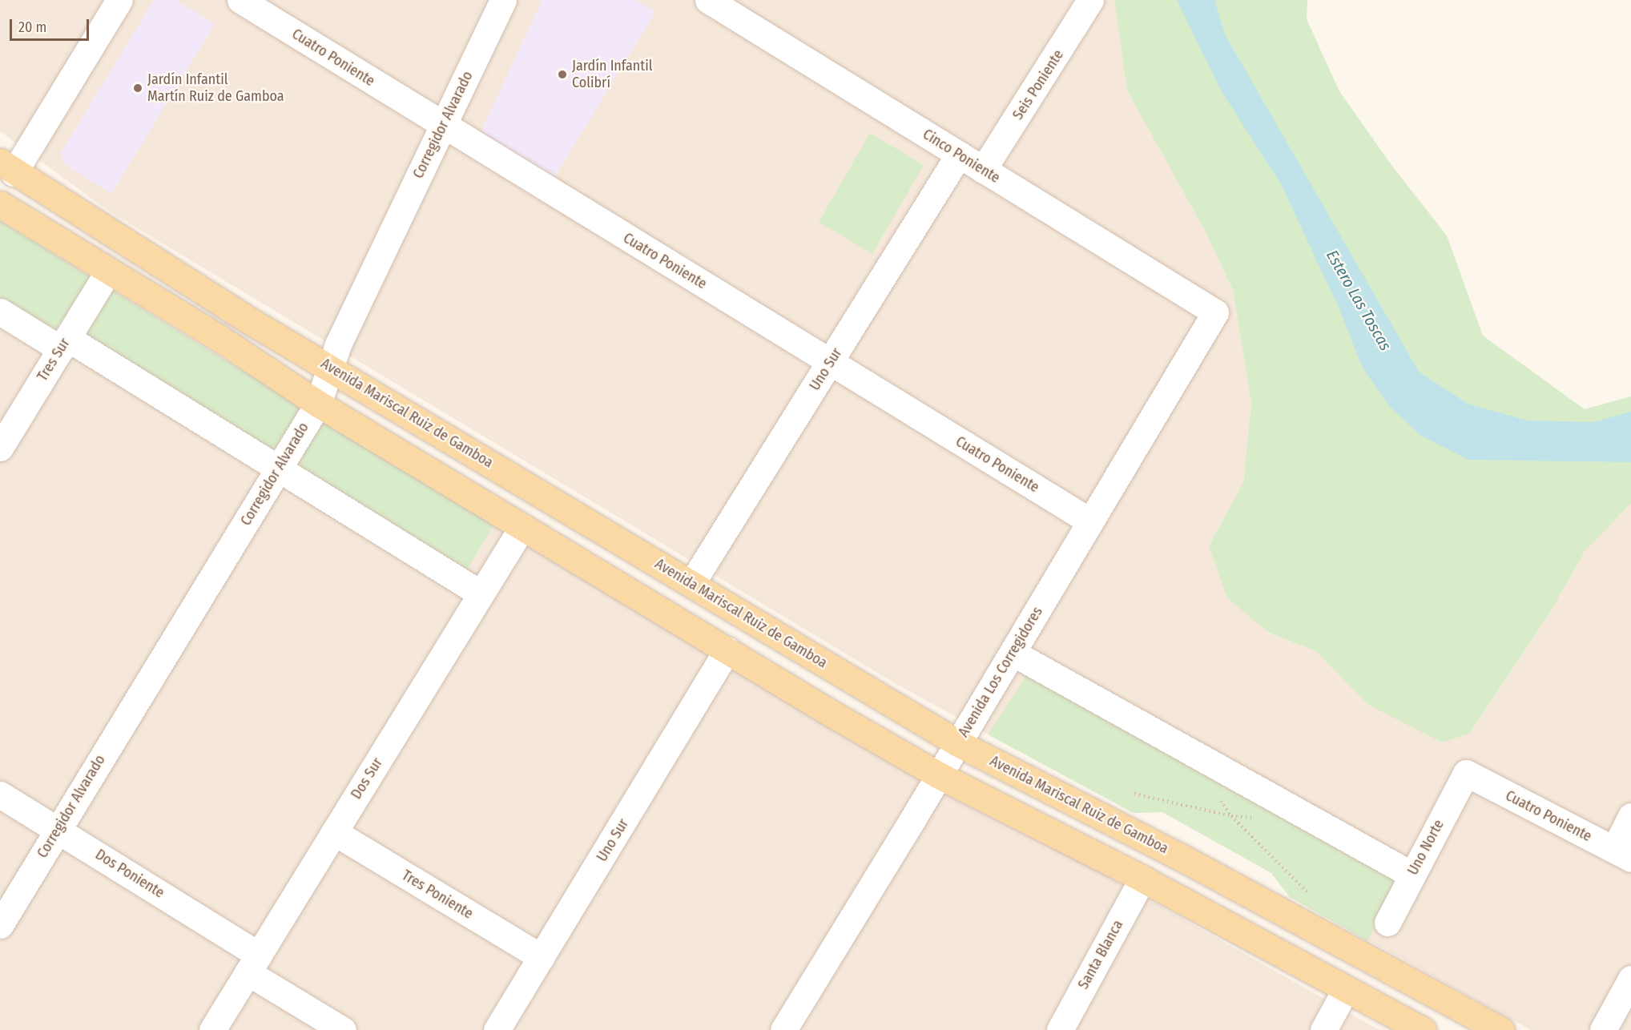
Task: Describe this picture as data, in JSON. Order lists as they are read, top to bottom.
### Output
{
  "streets": {
    "main road": ["Avenida Mariscal Ruiz de Gamboa"],
    "street": [
      "Cuatro Poniente",
      "Seis Poniente",
      "Corregidor Alvarado",
      "Cinco Poniente",
      "Tres Sur",
      "Uno Sur",
      "Avenida Los Corregidores",
      "Dos Sur",
      "Uno Norte",
      "Dos Poniente",
      "Tres Poniente",
      "Santa Blanca"
    ]
  },
  "crossings": [
    ["Cuatro Poniente", "Corregidor Alvarado"],
    ["Cuatro Poniente", "Uno Sur"],
    ["Cuatro Poniente", "Avenida Los Corregidores"],
    ["Cuatro Poniente", "Uno Norte"],
    ["Seis Poniente", "Cinco Poniente"],
    ["Corregidor Alvarado", "Avenida Mariscal Ruiz de Gamboa"],
    ["Corregidor Alvarado", "Dos Poniente"],
    ["Cinco Poniente", "Uno Sur"],
    ["Cinco Poniente", "Avenida Los Corregidores"],
    ["Uno Sur", "Avenida Mariscal Ruiz de Gamboa"],
    ["Uno Sur", "Tres Poniente"],
    ["Avenida Mariscal Ruiz de Gamboa", "Avenida Los Corregidores"],
    ["Dos Sur", "Dos Poniente"],
    ["Dos Sur", "Tres Poniente"]
  ],
  "water": ["Estero Las Toscas"],
  "places": ["Jardín Infantil Colibrí", "Jardín Infantil Martín Ruiz de Gamboa"],
  "scale_bar": "20 m"
}
